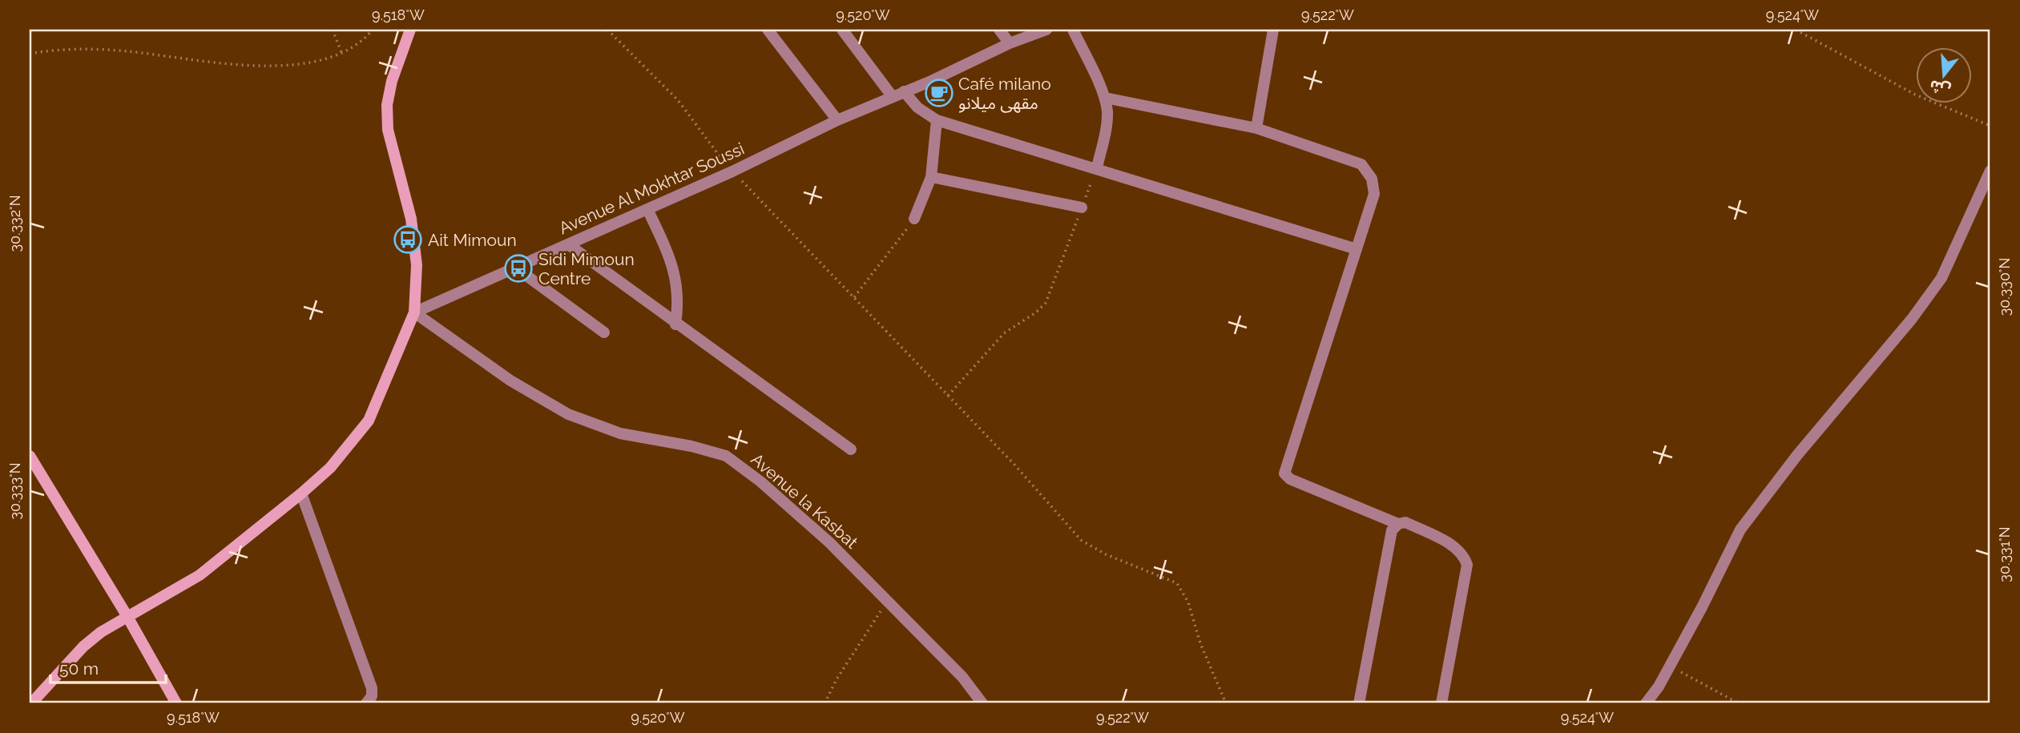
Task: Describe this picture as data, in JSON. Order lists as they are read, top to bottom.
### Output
{
  "streets": {
    "street": ["Avenue Al Mokhtar Soussi", "Avenue la Kasbat"]
  },
  "crossings": [
    ["Avenue Al Mokhtar Soussi", "Avenue la Kasbat"]
  ],
  "places": {
    "cafe": ["Café milano مقهى ميلانو"],
    "bus stop": ["Ait Mimoun", "Sidi Mimoun Centre"]
  },
  "scale_bar": "50 m",
  "north": "bottom",
  "coordinates": [
    "9.518°W",
    "9.520°W",
    "9.522°W",
    "9.524°W",
    "30.332°N",
    "30.330°N",
    "30.333°N",
    "30.331°N"
  ]
}
